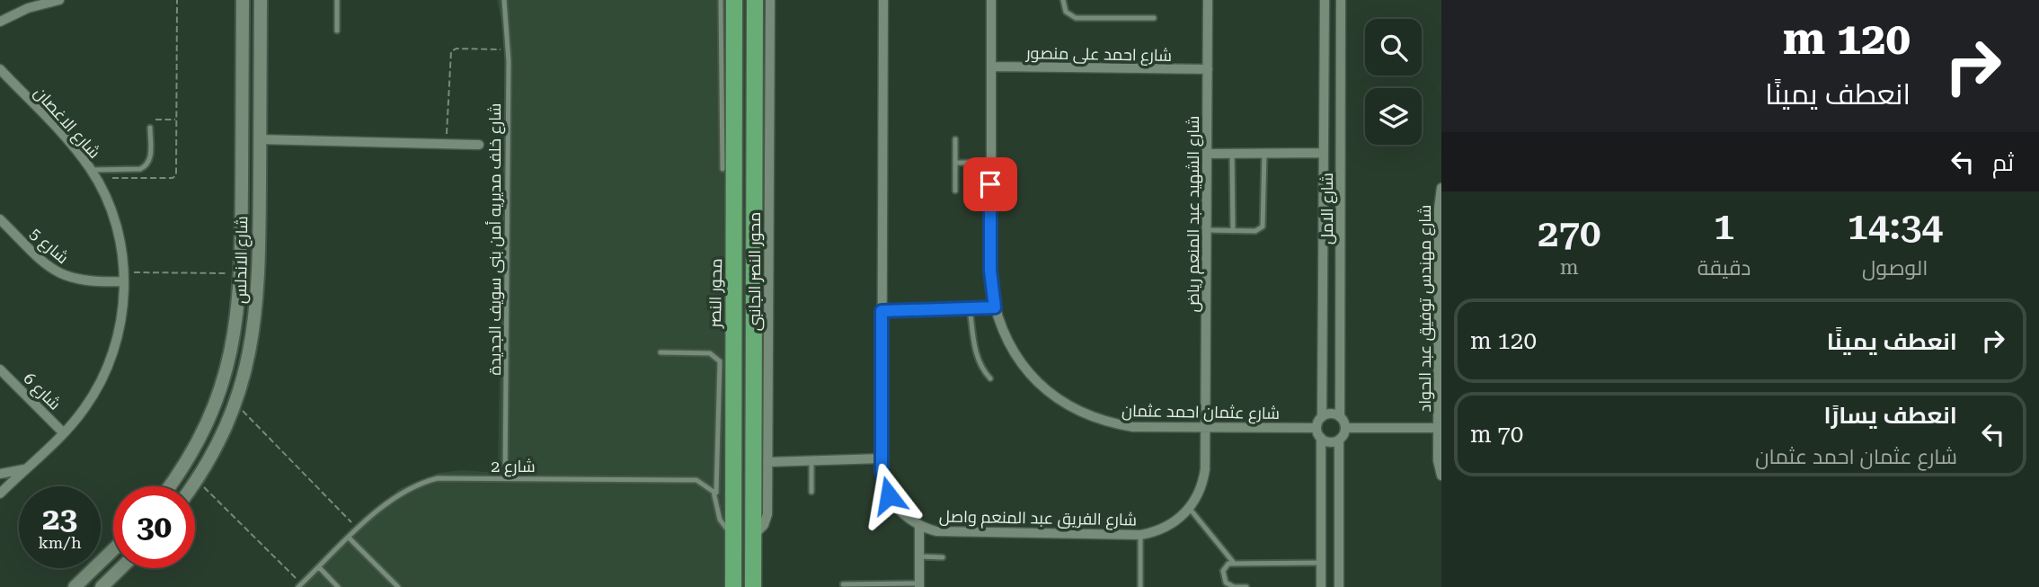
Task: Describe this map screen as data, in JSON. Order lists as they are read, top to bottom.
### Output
{
  "streets": {
    "highway": ["محور النصر"],
    "street": [
      "شارع احمد على منصور",
      "شارع الاغصان",
      "شارع الامل",
      "شارع الشهيد عبد المنعم رياض",
      "شارع 5",
      "شارع الاندلس",
      "محور النصر الجانبى",
      "شارع مهندس توفيق عبد الحواد",
      "شارع 6",
      "شارع عثمان احمد عثمان",
      "شارع الفريق عبد المنعم واصل"
    ],
    "lane": ["شارع خلف مديريه أمن بنى سويف الجديدة", "شارع 2"]
  },
  "crossings": [
    ["شارع احمد على منصور", "شارع الشهيد عبد المنعم رياض"],
    ["شارع احمد على منصور", "شارع عثمان احمد عثمان"],
    ["شارع الاغصان", "شارع 5"],
    ["شارع الاغصان", "شارع 6"],
    ["شارع الامل", "شارع عثمان احمد عثمان"],
    ["شارع الشهيد عبد المنعم رياض", "شارع عثمان احمد عثمان"],
    ["شارع الشهيد عبد المنعم رياض", "شارع الفريق عبد المنعم واصل"],
    ["شارع خلف مديريه أمن بنى سويف الجديدة", "شارع 2"],
    ["شارع عثمان احمد عثمان", "شارع الفريق عبد المنعم واصل"]
  ],
  "page": {
    "turn": ["120 m", "انعطف يمينًا"],
    "then": "ثم",
    "eta": [
      "14:34",
      "الوصول",
      "1",
      "دقيقة",
      "270",
      "m"
    ],
    "list": [
      {
        "name": "انعطف يمينًا",
        "value": "120 m"
      },
      {
        "name": "انعطف يسارًا",
        "note": "شارع عثمان احمد عثمان",
        "value": "70 m"
      }
    ],
    "speed": "23 km/h",
    "limit": "30"
  }
}
